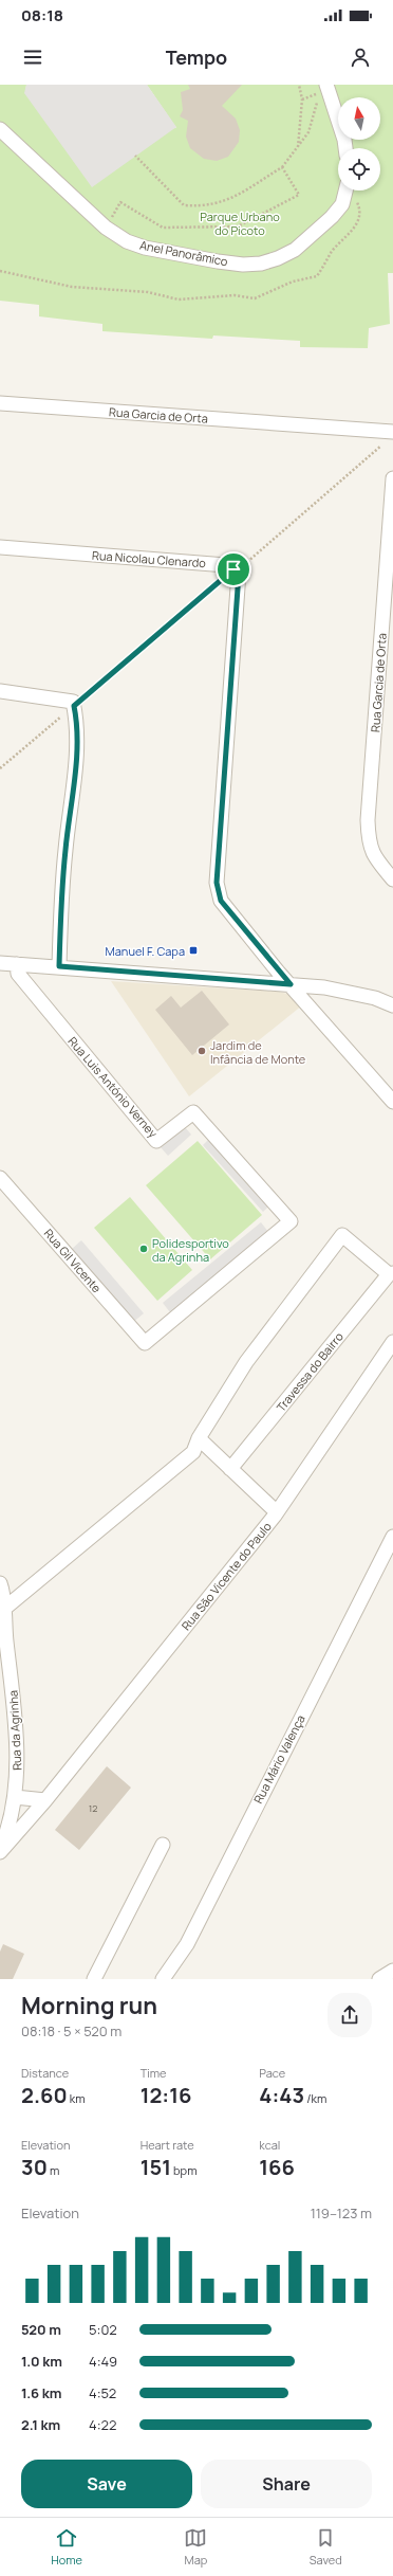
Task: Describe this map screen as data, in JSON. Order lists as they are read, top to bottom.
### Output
{
  "streets": {
    "street": [
      "Anel Panorâmico",
      "Rua Garcia de Orta",
      "Rua Nicolau Clenardo",
      "Rua Luis António Verney",
      "Rua Gil Vicente",
      "Travessa do Bairro",
      "Rua São Vicente do Paulo",
      "Rua da Agrinha",
      "Rua Mário Valença"
    ]
  },
  "crossings": [
    ["Rua Luis António Verney", "Rua Gil Vicente"],
    ["Rua São Vicente do Paulo", "Rua da Agrinha"]
  ],
  "parks": ["Parque Urbano do Picoto"],
  "places": {
    "transit": ["Manuel F. Capa"],
    "other": ["Jardim de Infância de Monte", "Polidesportivo da Agrinha"]
  },
  "house_numbers": ["12"],
  "north": "top",
  "page": {
    "status": "08:18",
    "header": "Tempo",
    "heading": ["Morning run", "08:18 · 5 × 520 m"],
    "stats": [
      ["Distance", "2.60 km"],
      ["Time", "12:16"],
      ["Pace", "4:43 /km"],
      ["Elevation", "30 m"],
      ["Heart rate", "151 bpm"],
      ["kcal", "166"]
    ],
    "chart": ["Elevation", "119–123 m"],
    "list": [
      {
        "name": "520 m",
        "note": "5:02"
      },
      {
        "name": "1.0 km",
        "note": "4:49"
      },
      {
        "name": "1.6 km",
        "note": "4:52"
      },
      {
        "name": "2.1 km",
        "note": "4:22"
      }
    ],
    "buttons": ["Save", "Share"],
    "tabs": ["Home", "Map", "Saved"]
  }
}
